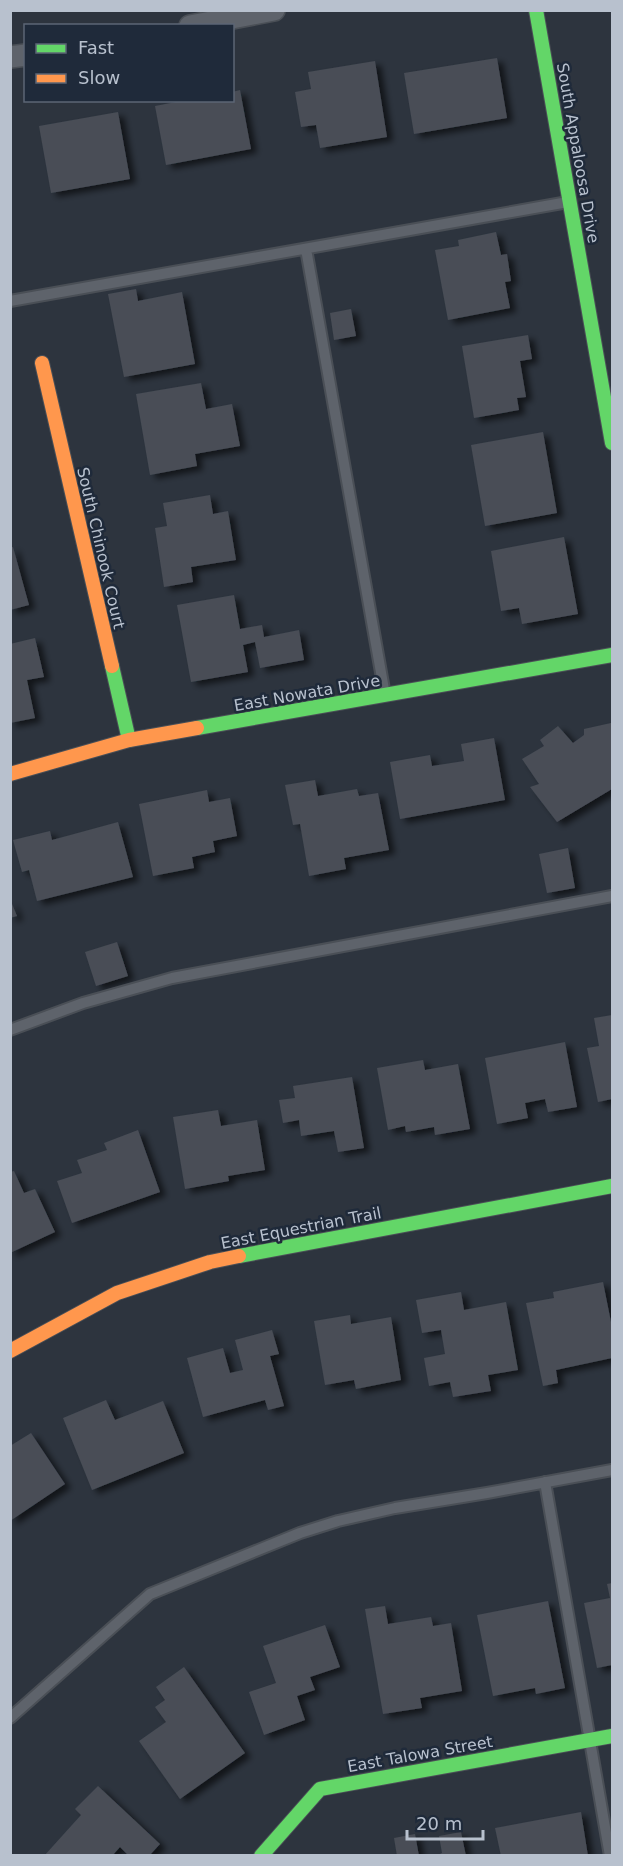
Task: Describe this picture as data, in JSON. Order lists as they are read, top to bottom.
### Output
{
  "streets": {
    "street": [
      "South Appaloosa Drive",
      "South Chinook Court",
      "East Nowata Drive",
      "East Equestrian Trail",
      "East Talowa Street"
    ]
  },
  "crossings": [
    ["South Chinook Court", "East Nowata Drive"]
  ],
  "legend": ["Fast", "Slow"],
  "scale_bar": "20 m"
}
